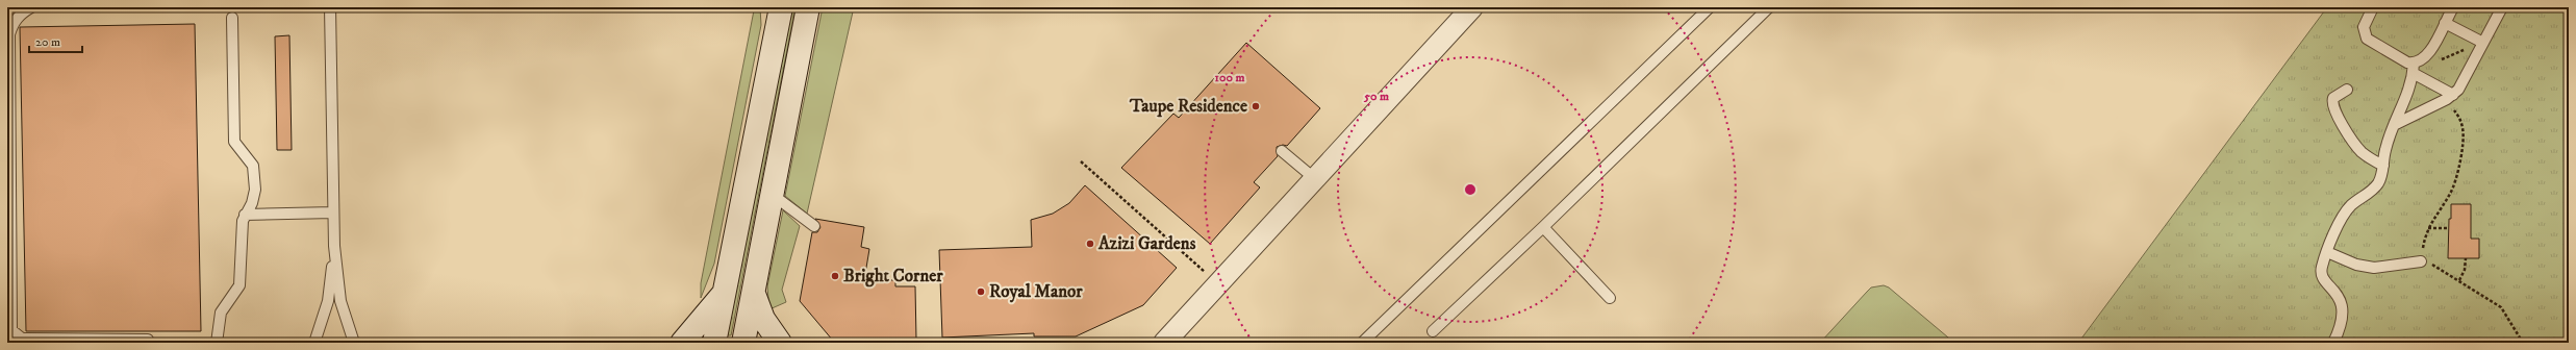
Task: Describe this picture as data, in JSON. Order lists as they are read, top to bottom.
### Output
{
  "places": [
    "Taupe Residence",
    "Azizi Gardens",
    "Bright Corner",
    "Royal Manor"
  ],
  "scale_bar": "20 m",
  "rings": ["100 m", "50 m"]
}
